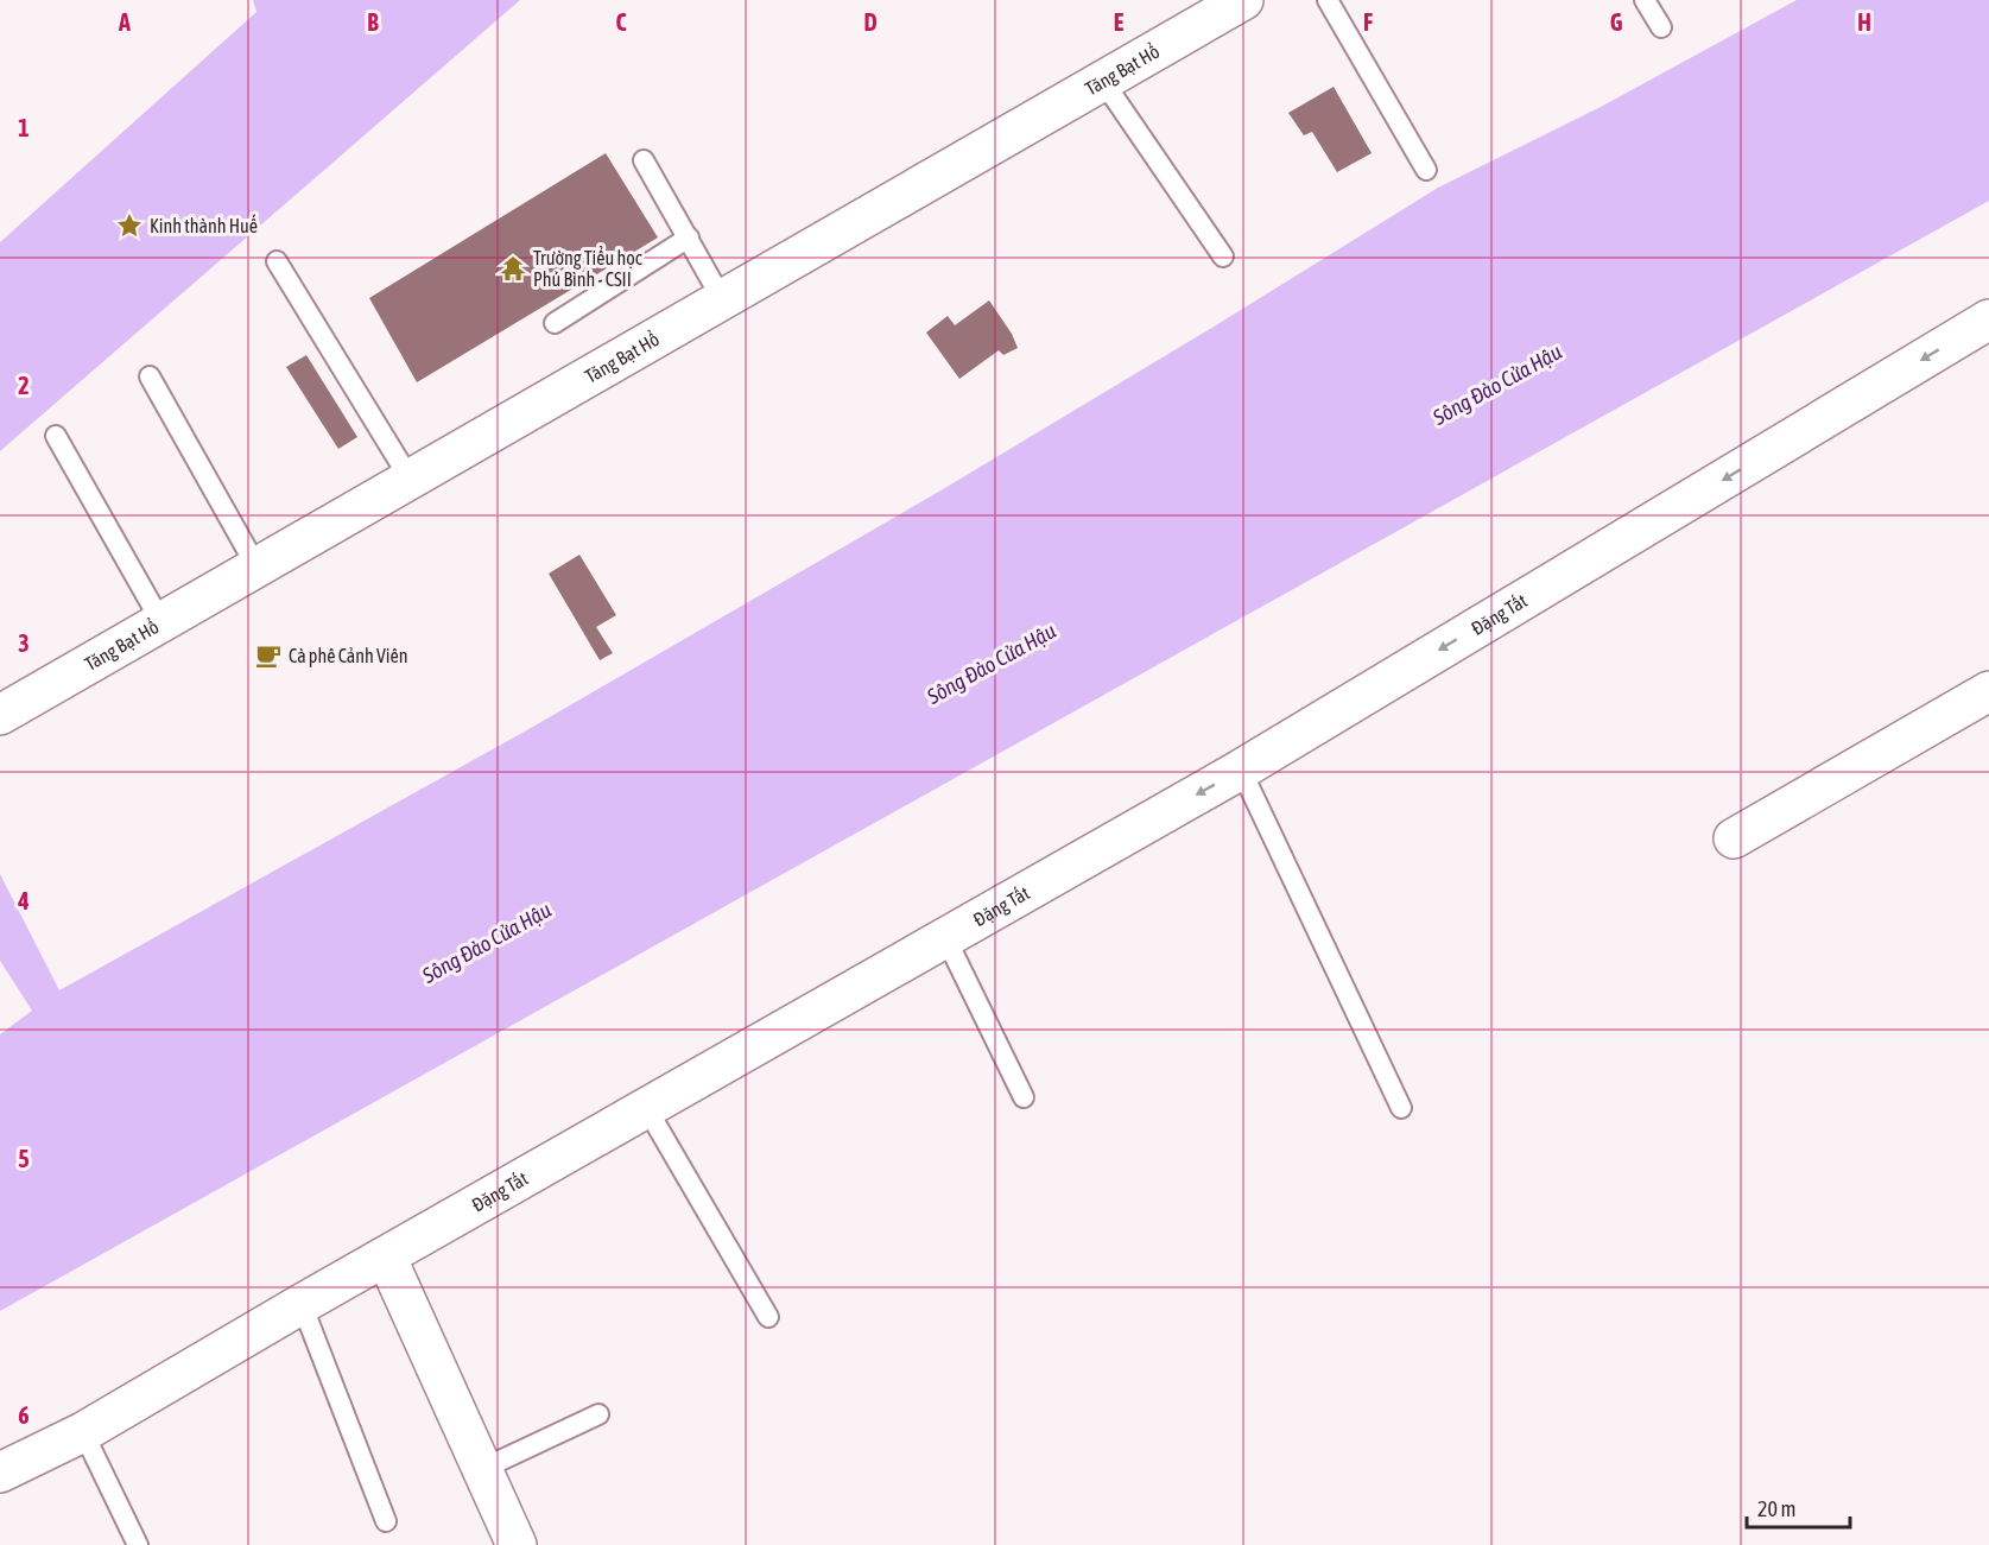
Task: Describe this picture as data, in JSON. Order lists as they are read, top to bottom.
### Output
{
  "streets": {
    "street": ["Tăng Bạt Hổ", "Đặng Tất"]
  },
  "one_way": ["Đặng Tất"],
  "water": ["Sông Đào Cửa Hậu"],
  "places": {
    "place": ["Kinh thành Huế"],
    "temple": ["Trường Tiểu học Phú Bình - CSII"],
    "cafe": ["Cà phê Cảnh Viên"]
  },
  "scale_bar": "20 m",
  "grid": {
    "columns": [
      "A",
      "B",
      "C",
      "D",
      "E",
      "F",
      "G",
      "H"
    ],
    "rows": [
      "1",
      "2",
      "3",
      "4",
      "5",
      "6"
    ]
  }
}
